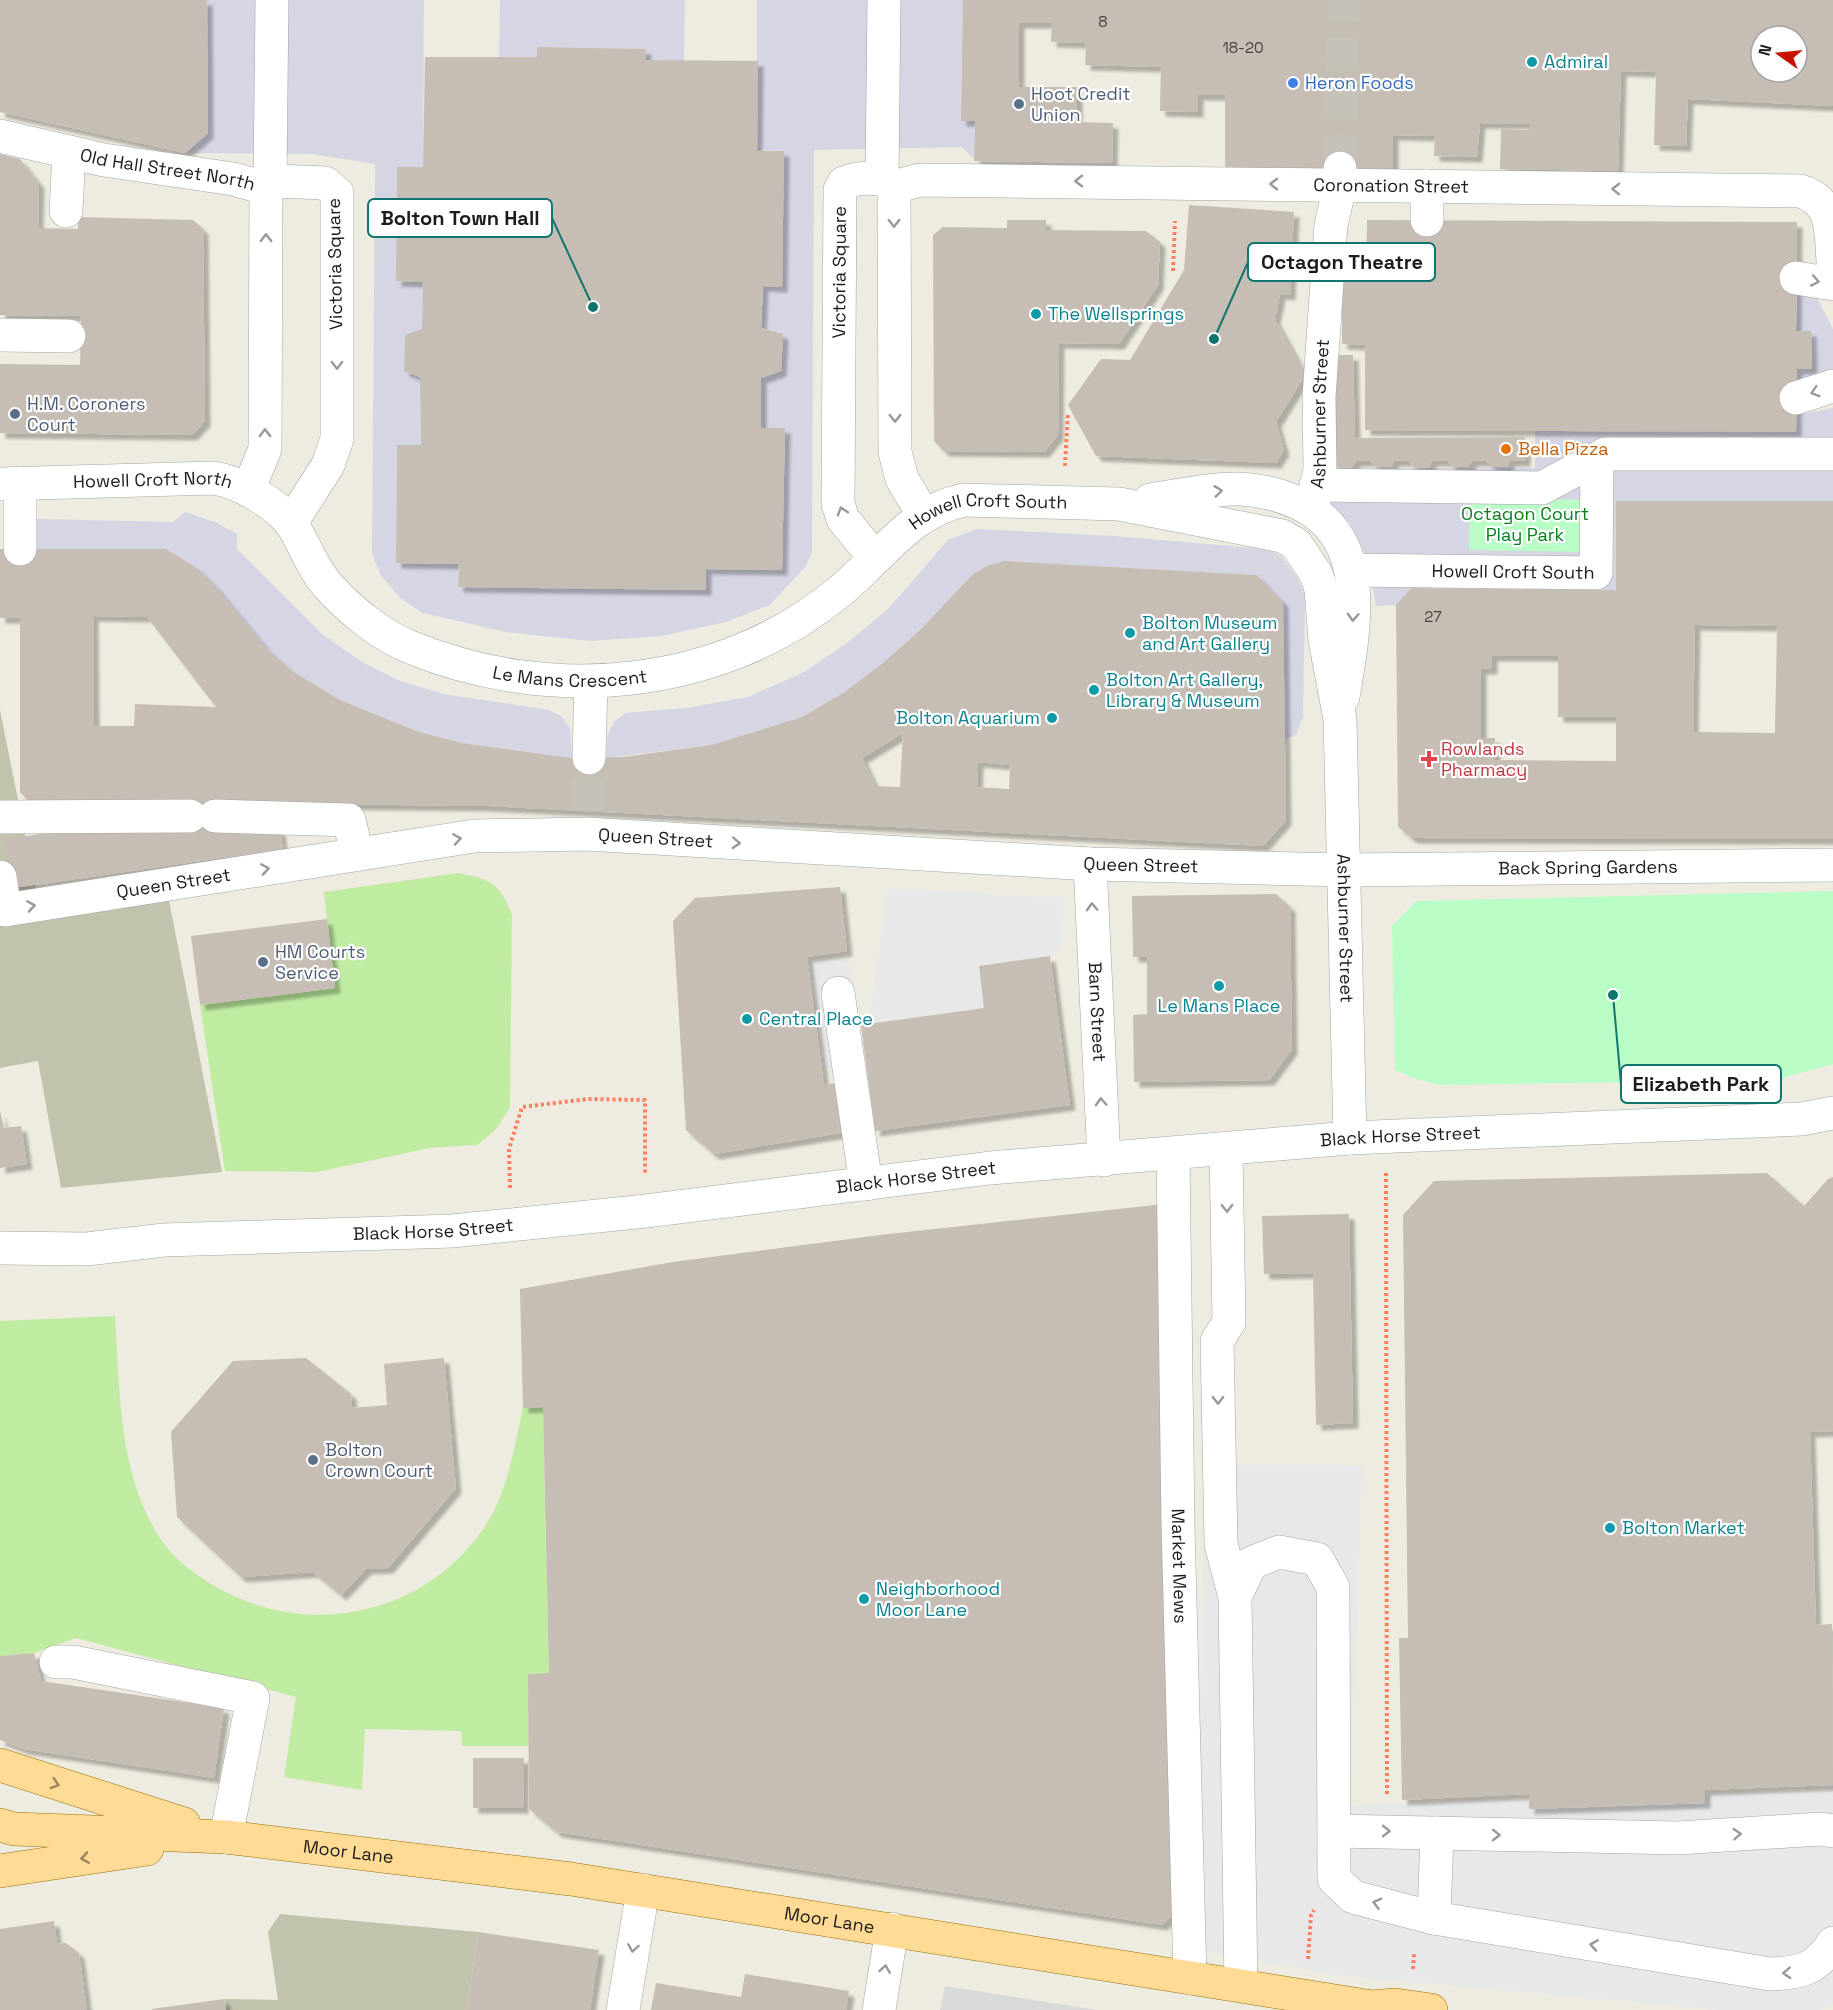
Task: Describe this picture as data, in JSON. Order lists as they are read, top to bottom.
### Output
{
  "streets": {
    "main road": ["Moor Lane"],
    "street": [
      "Old Hall Street North",
      "Coronation Street",
      "Victoria Square",
      "Ashburner Street",
      "Howell Croft North",
      "Howell Croft South",
      "Le Mans Crescent",
      "Queen Street",
      "Back Spring Gardens",
      "Barn Street",
      "Black Horse Street",
      "Market Mews"
    ]
  },
  "crossings": [
    ["Old Hall Street North", "Victoria Square"],
    ["Coronation Street", "Victoria Square"],
    ["Coronation Street", "Ashburner Street"],
    ["Victoria Square", "Howell Croft North"],
    ["Victoria Square", "Howell Croft South"],
    ["Victoria Square", "Le Mans Crescent"],
    ["Ashburner Street", "Howell Croft South"],
    ["Ashburner Street", "Queen Street"],
    ["Ashburner Street", "Back Spring Gardens"],
    ["Ashburner Street", "Black Horse Street"],
    ["Howell Croft North", "Le Mans Crescent"],
    ["Howell Croft South", "Le Mans Crescent"],
    ["Queen Street", "Back Spring Gardens"],
    ["Queen Street", "Barn Street"],
    ["Barn Street", "Black Horse Street"],
    ["Black Horse Street", "Market Mews"],
    ["Market Mews", "Moor Lane"]
  ],
  "one_way": ["Coronation Street", "Queen Street"],
  "parks": ["Octagon Court Play Park"],
  "places": {
    "other": [
      "Admiral",
      "Heron Foods",
      "Hoot Credit Union",
      "Bolton Town Hall",
      "The Wellsprings",
      "Octagon Theatre",
      "H.M. Coroners Court",
      "Bella Pizza",
      "Bolton Museum and Art Gallery",
      "Bolton Art Gallery, Library & Museum",
      "Bolton Aquarium",
      "HM Courts Service",
      "Le Mans Place",
      "Elizabeth Park",
      "Central Place",
      "Bolton Crown Court",
      "Bolton Market",
      "Neighborhood Moor Lane"
    ],
    "health": ["Rowlands Pharmacy"]
  },
  "house_numbers": ["8", "18-20", "27"],
  "north": "left"
}
